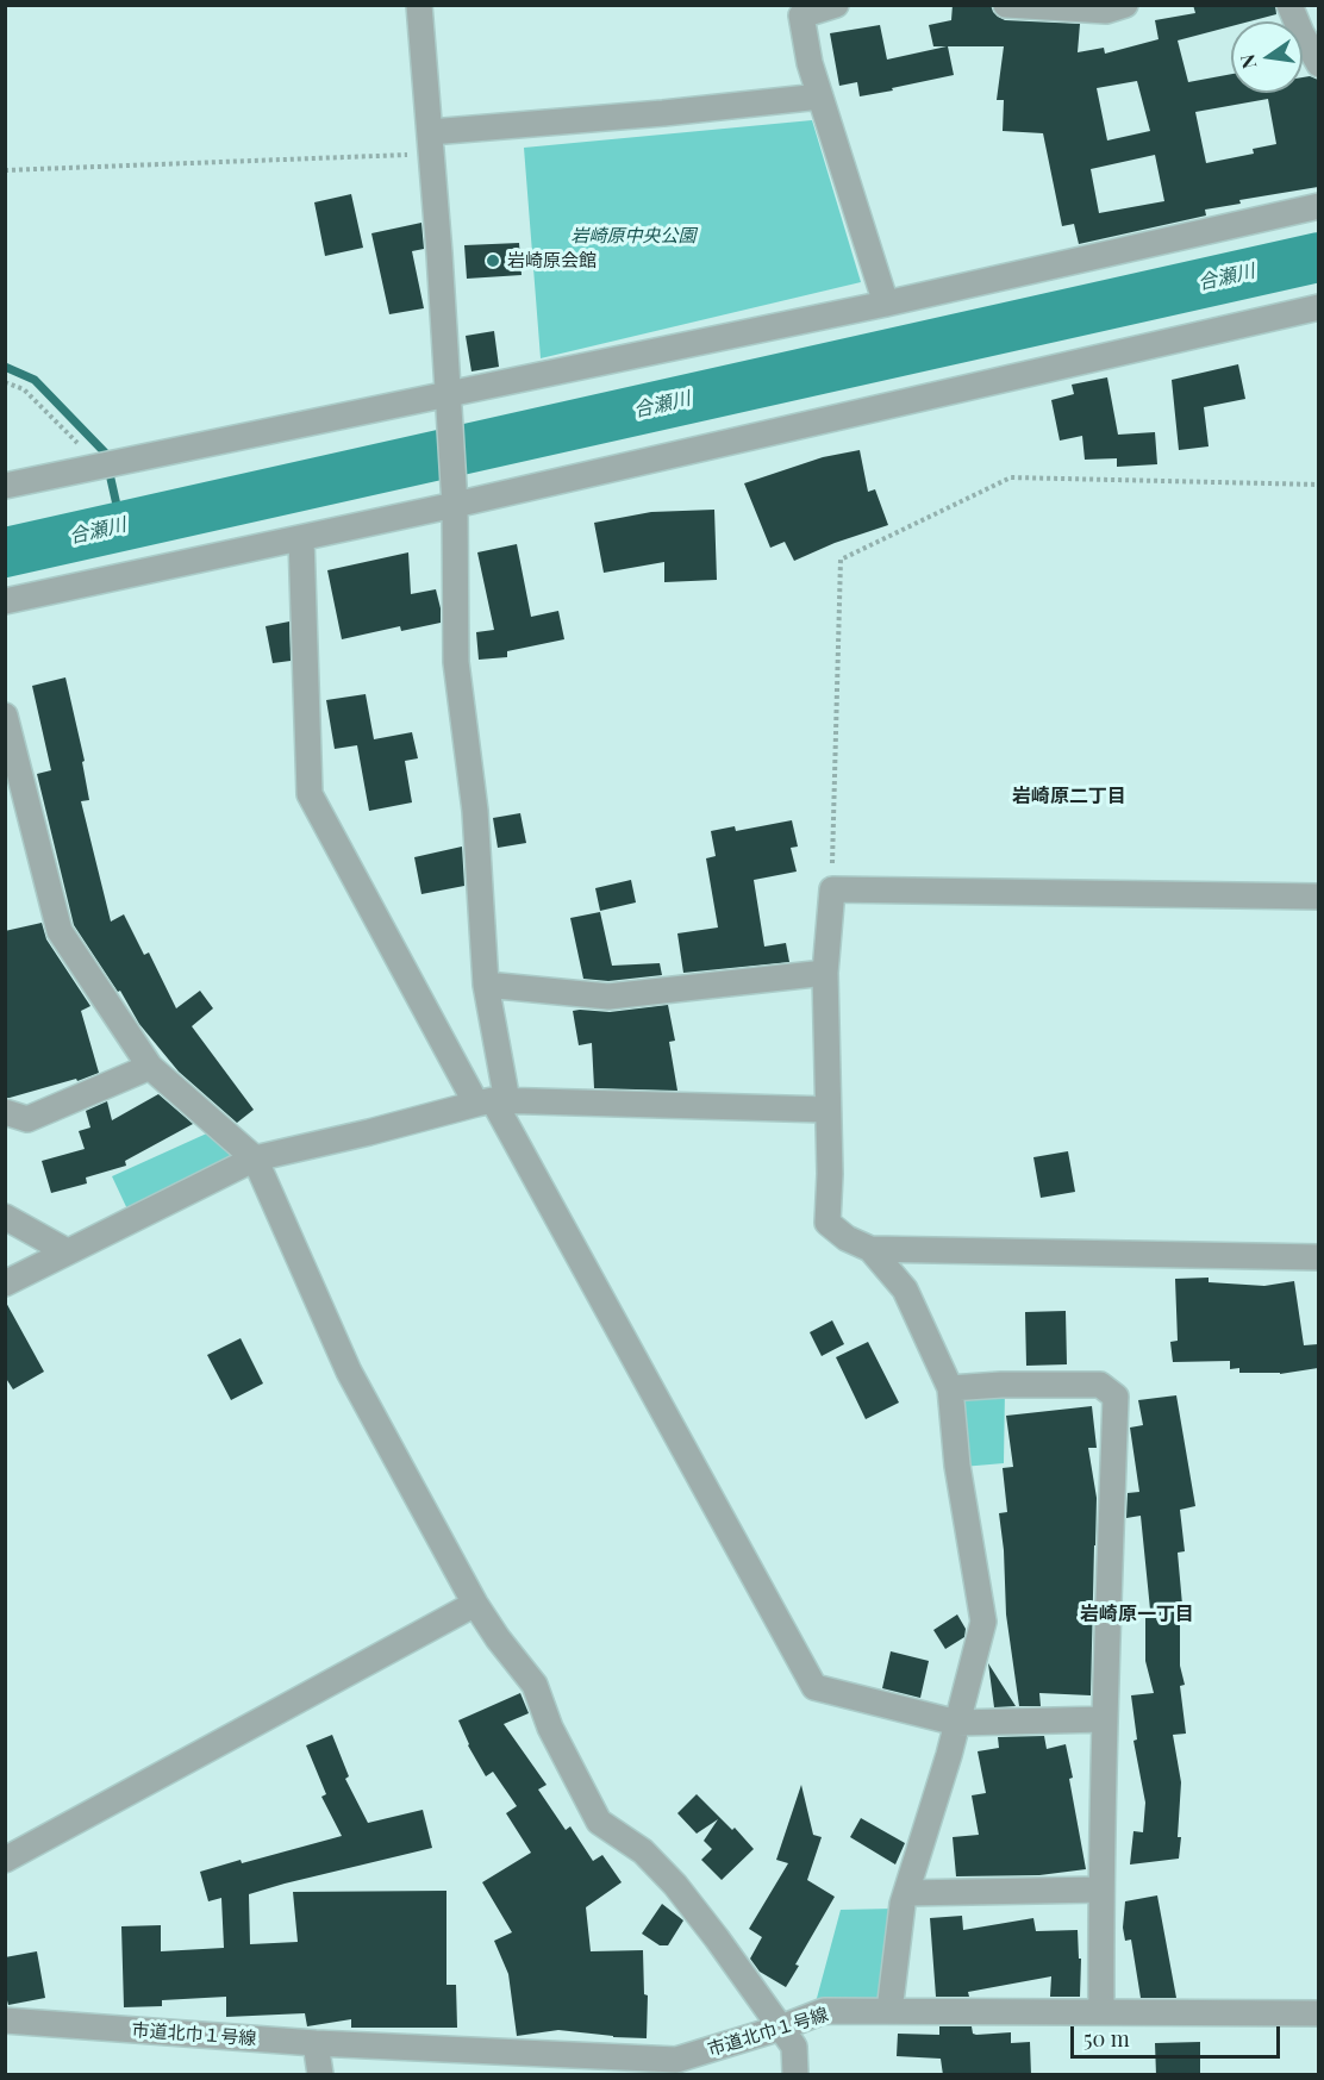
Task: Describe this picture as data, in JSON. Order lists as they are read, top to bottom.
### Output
{
  "streets": {
    "street": ["市道北巾１号線"]
  },
  "districts": ["岩崎原二丁目", "岩崎原一丁目"],
  "water": ["合瀬川"],
  "parks": ["岩崎原中央公園"],
  "places": ["岩崎原会館"],
  "scale_bar": "50 m",
  "north": "left"
}
